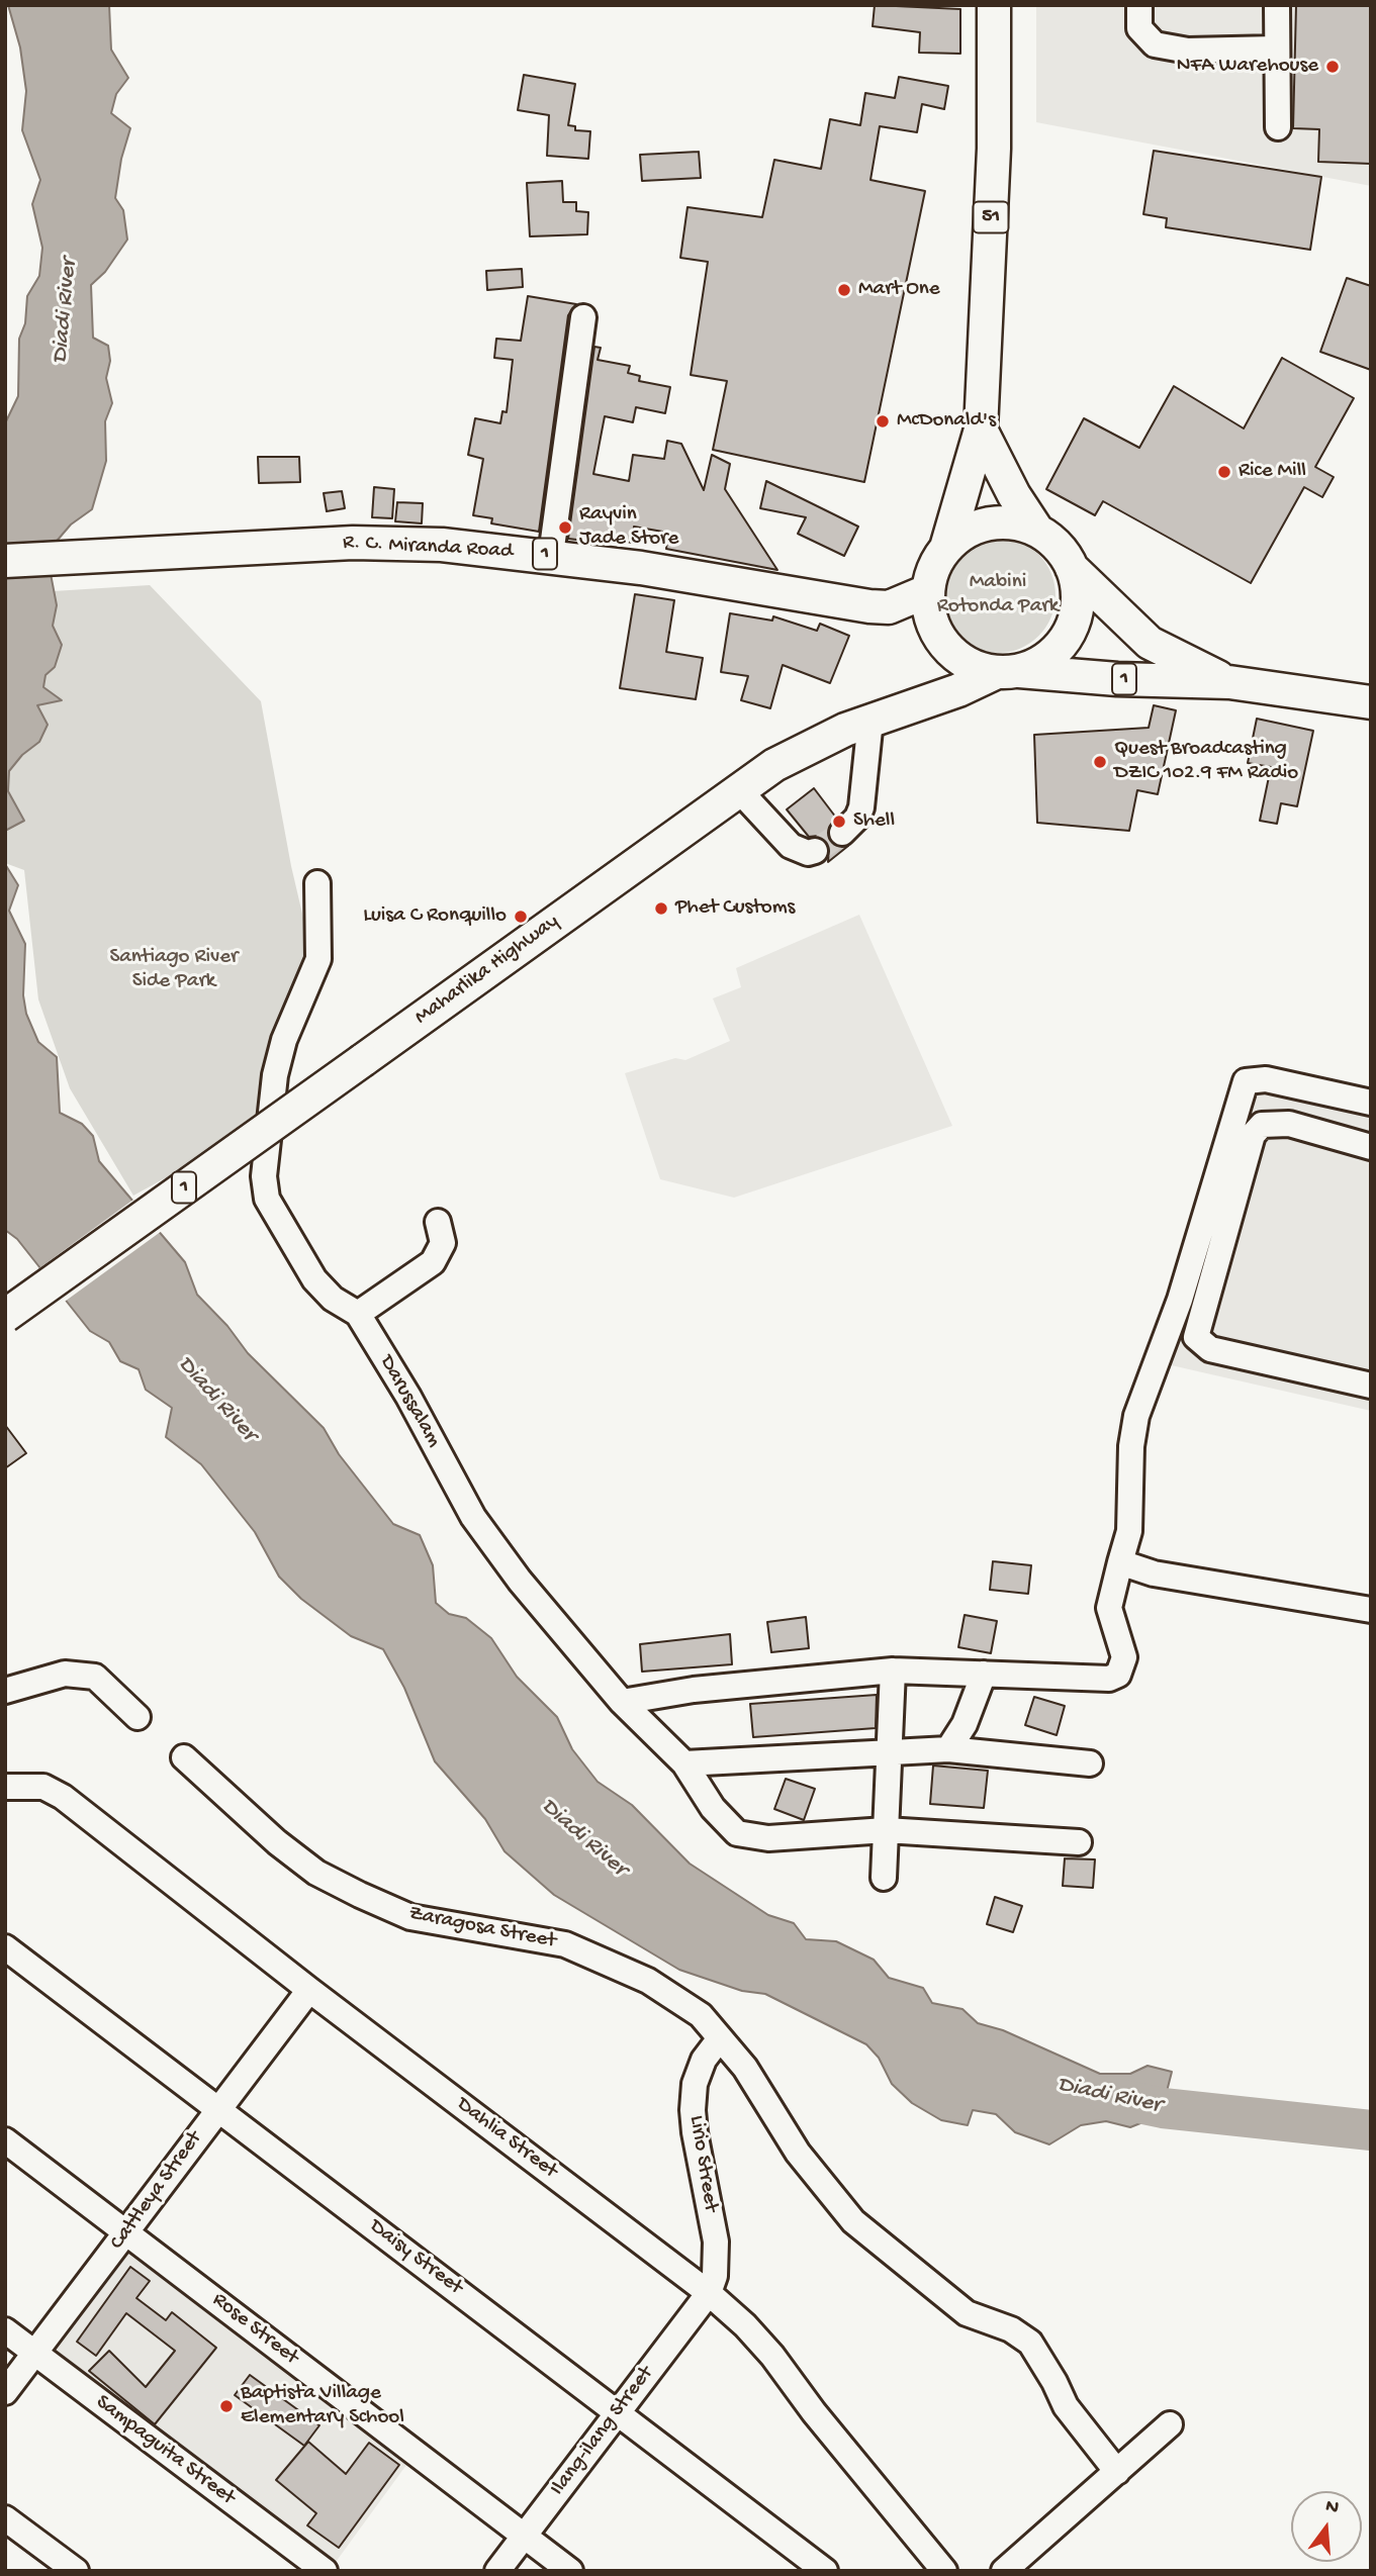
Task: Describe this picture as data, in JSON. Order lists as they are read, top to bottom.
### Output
{
  "streets": {
    "main road": [
      "51",
      "R. C. Miranda Road",
      "1",
      "Maharlika Highway"
    ],
    "street": [
      "Darussalam",
      "Zaragosa Street",
      "Dahlia Street",
      "Lirio Street",
      "Cattleya Street",
      "Daisy Street",
      "Rose Street",
      "Ilang-ilang Street",
      "Sampaguita Street"
    ]
  },
  "crossings": [
    ["51", "R. C. Miranda Road"],
    ["51", "1"],
    ["51", "Maharlika Highway"],
    ["R. C. Miranda Road", "1"],
    ["R. C. Miranda Road", "Maharlika Highway"],
    ["1", "Maharlika Highway"],
    ["Zaragosa Street", "Lirio Street"],
    ["Dahlia Street", "Lirio Street"],
    ["Dahlia Street", "Cattleya Street"],
    ["Dahlia Street", "Ilang-ilang Street"],
    ["Lirio Street", "Ilang-ilang Street"],
    ["Cattleya Street", "Daisy Street"],
    ["Cattleya Street", "Rose Street"],
    ["Cattleya Street", "Sampaguita Street"],
    ["Daisy Street", "Ilang-ilang Street"],
    ["Rose Street", "Ilang-ilang Street"]
  ],
  "water": ["Diadi River"],
  "parks": ["Mabini Rotonda Park", "Santiago River Side Park"],
  "places": [
    "NFA Warehouse",
    "Mart One",
    "McDonald's",
    "Rice Mill",
    "Rayvin Jade Store",
    "Quest Broadcasting DZIC 102.9 FM Radio",
    "Shell",
    "Phet Customs",
    "Luisa C Ronquillo",
    "Baptista Village Elementary School"
  ],
  "north": "top"
}
